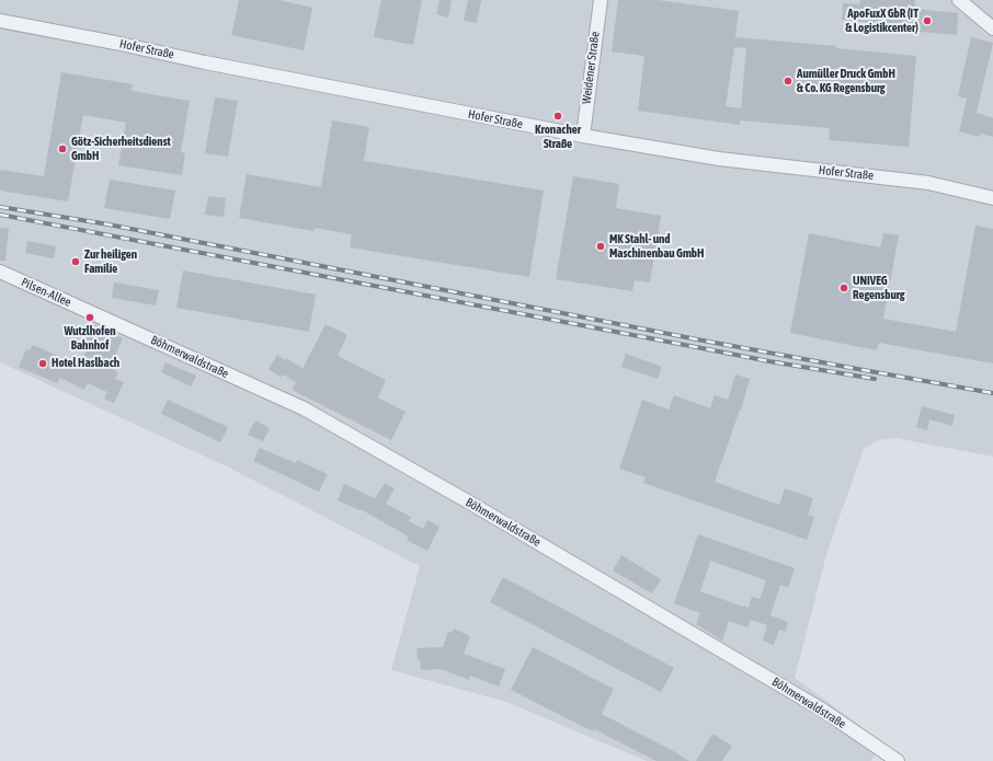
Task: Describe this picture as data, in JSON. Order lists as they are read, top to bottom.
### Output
{
  "streets": {
    "street": [
      "Hofer Straße",
      "Weidener Straße",
      "Pilsen-Allee",
      "Böhmerwaldstraße"
    ]
  },
  "crossings": [
    ["Hofer Straße", "Weidener Straße"],
    ["Pilsen-Allee", "Böhmerwaldstraße"]
  ],
  "places": [
    "ApoFuxX GbR (IT & Logistikcenter)",
    "Aumüller Druck GmbH & Co. KG Regensburg",
    "Kronacher Straße",
    "Götz-Sicherheitsdienst GmbH",
    "MK Stahl- und Maschinenbau GmbH",
    "Zur heiligen Familie",
    "UNIVEG Regensburg",
    "Wutzlhofen Bahnhof",
    "Hotel Haslbach"
  ]
}
